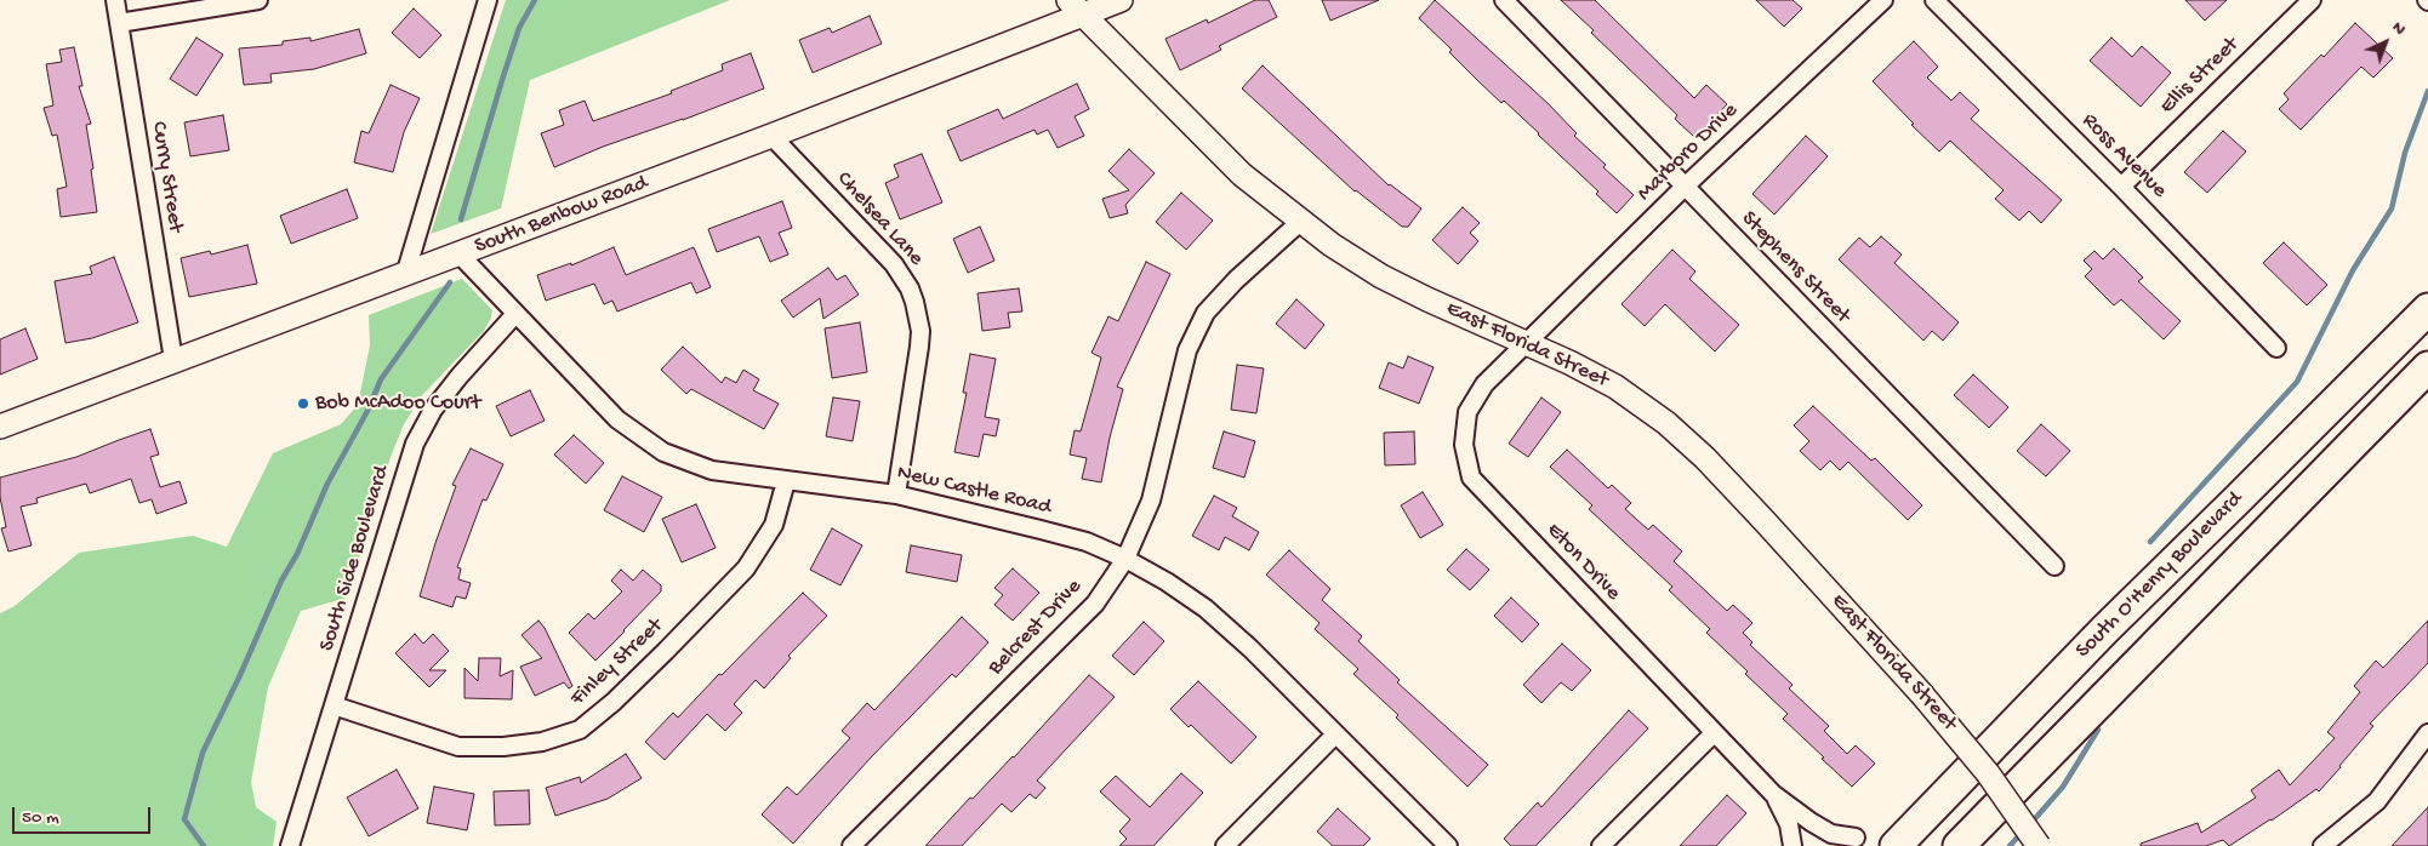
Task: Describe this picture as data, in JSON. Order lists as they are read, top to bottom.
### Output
{
  "streets": {
    "highway": ["South O'Henry Boulevard"],
    "main road": ["South Benbow Road", "East Florida Street"],
    "street": [
      "Ellis Street",
      "Marboro Drive",
      "Ross Avenue",
      "Curry Street",
      "Chelsea Lane",
      "Stephens Street",
      "New Castle Road",
      "South Side Boulevard",
      "Eton Drive",
      "Belcrest Drive",
      "Finley Street"
    ]
  },
  "crossings": [
    ["Ellis Street", "Ross Avenue"],
    ["Marboro Drive", "Stephens Street"],
    ["Marboro Drive", "East Florida Street"],
    ["Marboro Drive", "Eton Drive"],
    ["Curry Street", "South Benbow Road"],
    ["South Benbow Road", "Chelsea Lane"],
    ["South Benbow Road", "East Florida Street"],
    ["South Benbow Road", "New Castle Road"],
    ["Chelsea Lane", "New Castle Road"],
    ["East Florida Street", "Eton Drive"],
    ["East Florida Street", "Belcrest Drive"],
    ["New Castle Road", "South Side Boulevard"],
    ["New Castle Road", "Belcrest Drive"],
    ["New Castle Road", "Finley Street"],
    ["South Side Boulevard", "Finley Street"]
  ],
  "places": ["Bob McAdoo Court"],
  "scale_bar": "50 m",
  "north": "top right"
}
